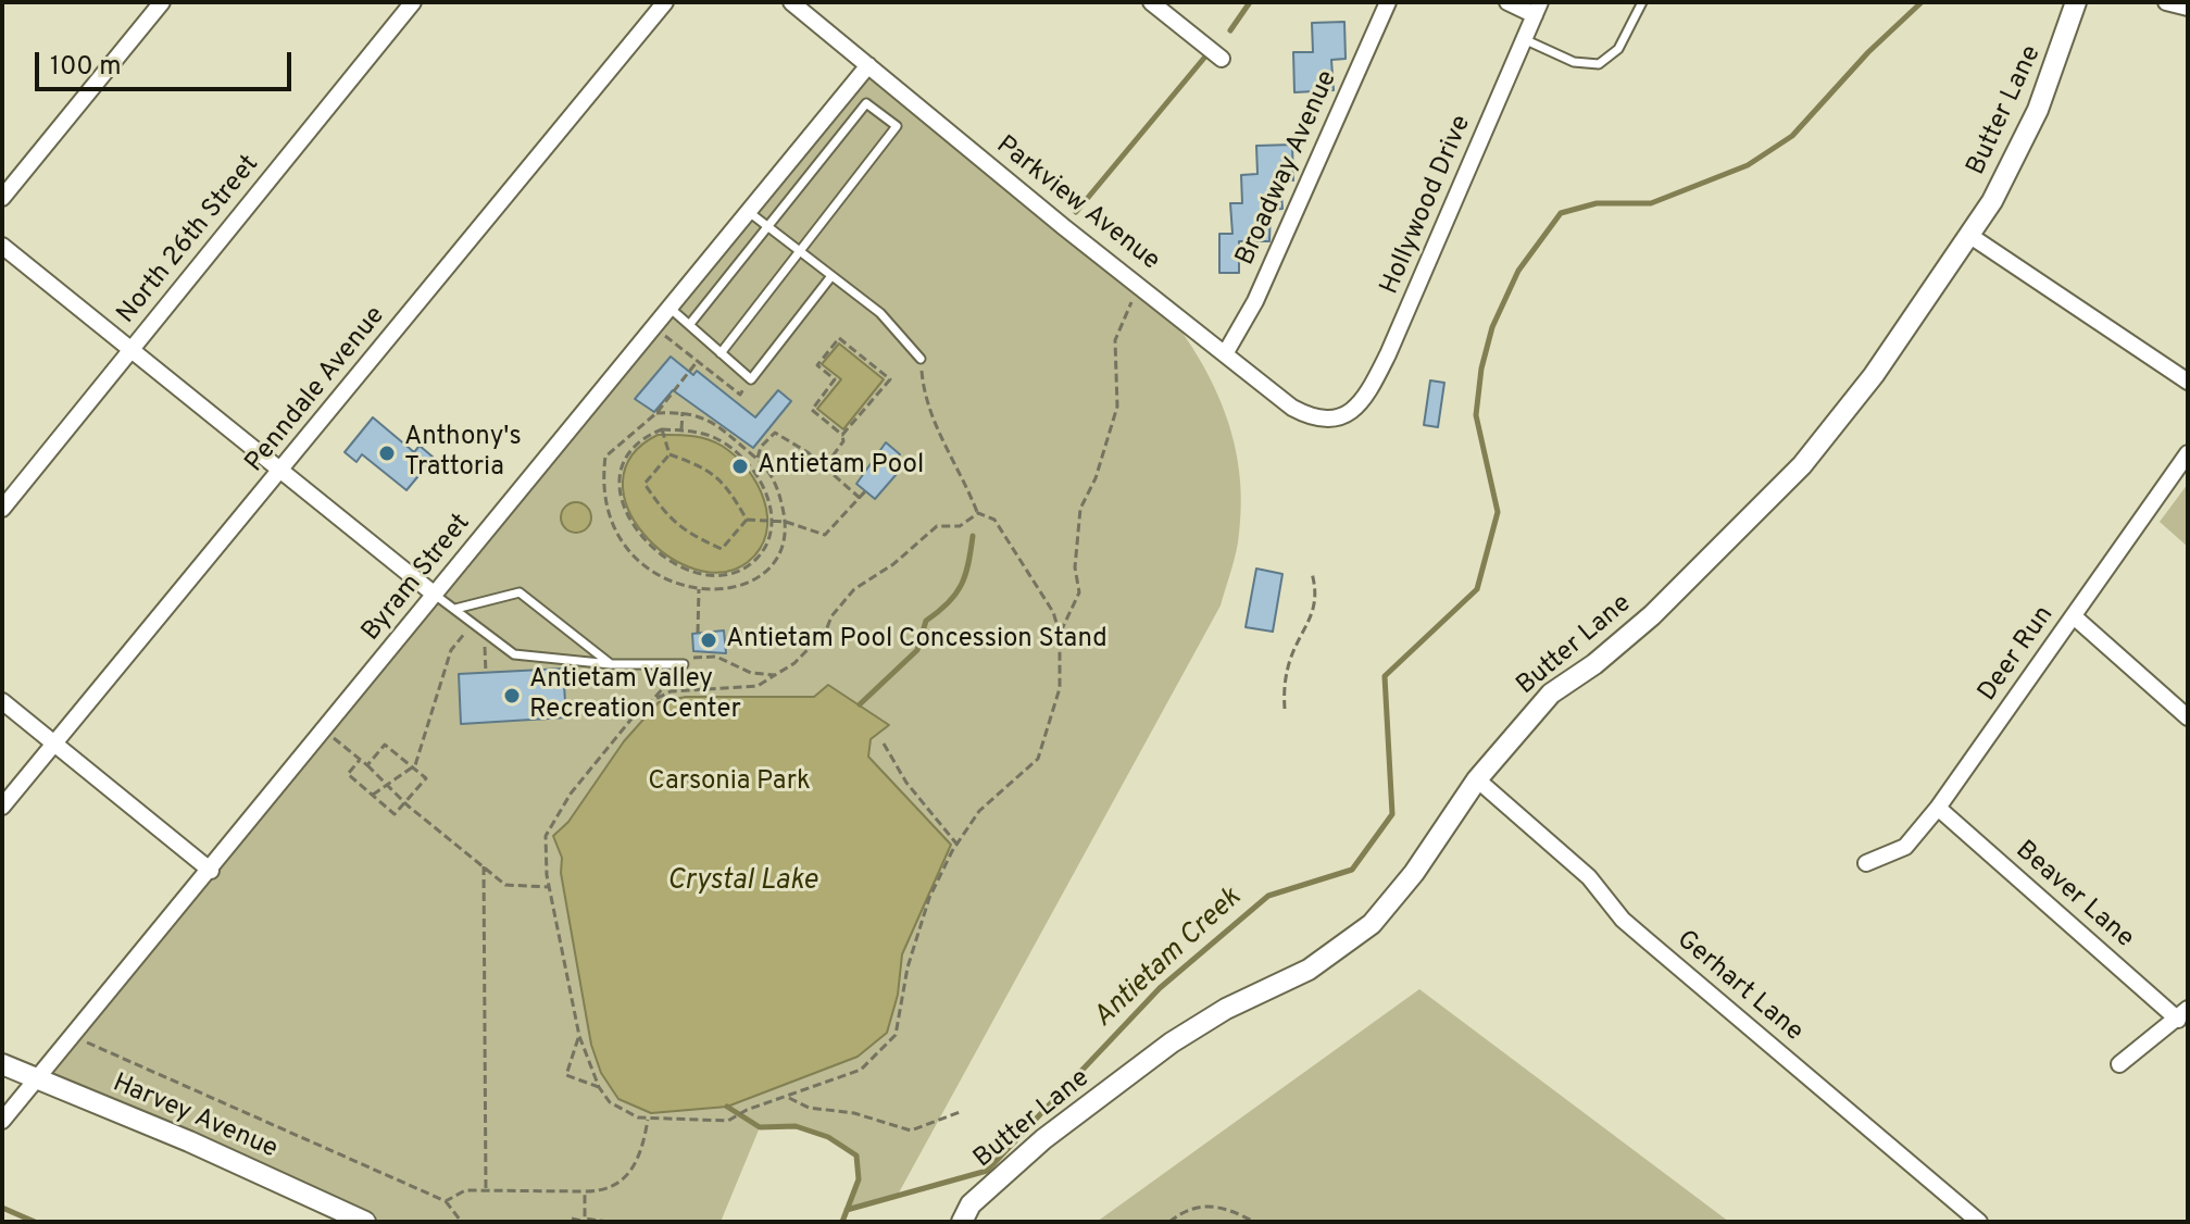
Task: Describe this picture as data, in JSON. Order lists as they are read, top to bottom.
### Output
{
  "streets": {
    "street": [
      "Butter Lane",
      "Broadway Avenue",
      "Parkview Avenue",
      "Hollywood Drive",
      "North 26th Street",
      "Penndale Avenue",
      "Byram Street",
      "Deer Run",
      "Beaver Lane",
      "Gerhart Lane",
      "Harvey Avenue"
    ]
  },
  "crossings": [
    ["Butter Lane", "Gerhart Lane"],
    ["Broadway Avenue", "Parkview Avenue"],
    ["Parkview Avenue", "Hollywood Drive"],
    ["Parkview Avenue", "Byram Street"],
    ["Byram Street", "Harvey Avenue"],
    ["Deer Run", "Beaver Lane"]
  ],
  "water": ["Crystal Lake", "Antietam Creek"],
  "parks": ["Carsonia Park"],
  "places": [
    "Anthony's Trattoria",
    "Antietam Pool",
    "Antietam Pool Concession Stand",
    "Antietam Valley Recreation Center"
  ],
  "scale_bar": "100 m"
}
